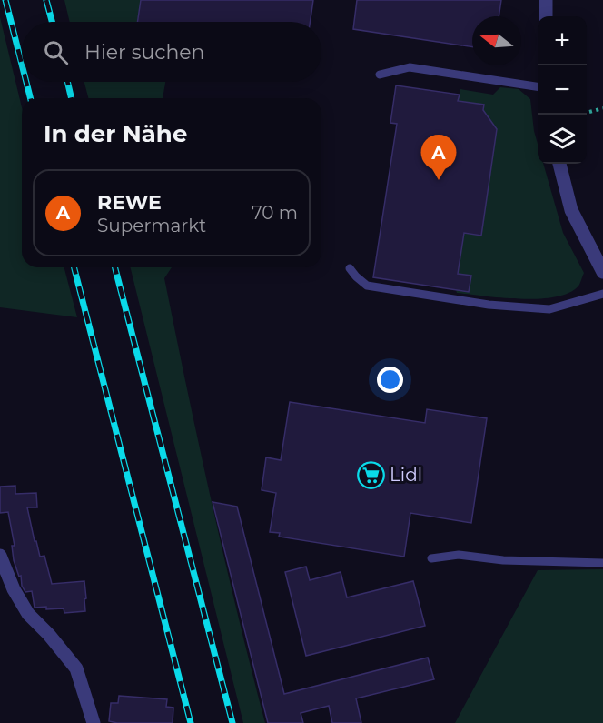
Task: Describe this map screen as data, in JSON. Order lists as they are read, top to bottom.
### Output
{
  "places": {
    "supermarket": ["Lidl"]
  },
  "north": "left",
  "page": {
    "map_buttons": ["+", "−"],
    "search": "Hier suchen",
    "heading": "In der Nähe",
    "pins": "A",
    "list": [
      {
        "mark": "A",
        "name": "REWE",
        "note": "Supermarkt",
        "value": "70 m"
      }
    ]
  }
}
